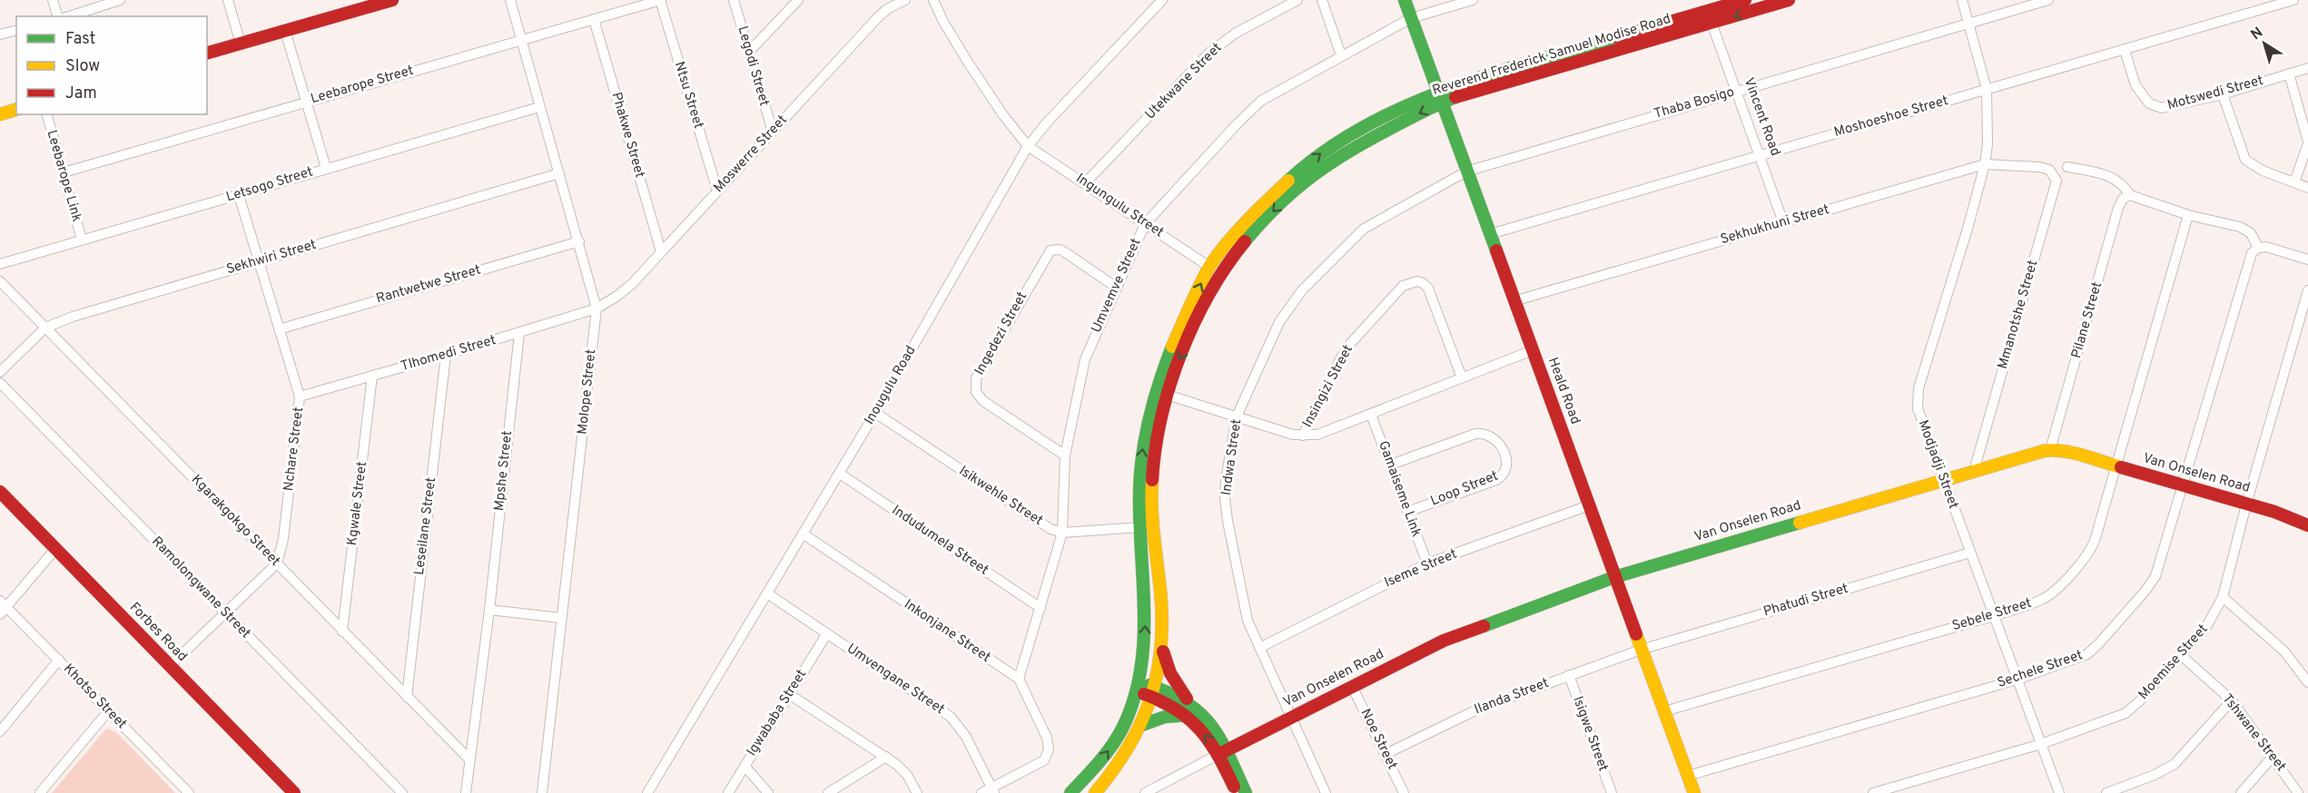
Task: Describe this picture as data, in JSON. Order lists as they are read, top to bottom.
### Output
{
  "streets": {
    "main road": [
      "Reverend Frederick Samuel Modise Road",
      "Heald Road",
      "Van Onselen Road",
      "Forbes Road"
    ],
    "street": [
      "Legodi Street",
      "Utekwane Street",
      "Leebarope Street",
      "Motswedi Street",
      "Ntsu Street",
      "Thaba Bosigo",
      "Vincent Road",
      "Moshoeshoe Street",
      "Phakwe Street",
      "Moswerre Street",
      "Leebarope Link",
      "Letsogo Street",
      "Ingungulu Street",
      "Sekhukhuni Street",
      "Sekhwiri Street",
      "Rantwetwe Street",
      "Umvemve Street",
      "Mmanotshe Street",
      "Pilane Street",
      "Ingedezi Street",
      "Tlhomedi Street",
      "Inougulu Road",
      "Insingizi Street",
      "Molope Street",
      "Nchare Street",
      "Indwa Street",
      "Modjadji Street",
      "Mpshe Street",
      "Gamaiseme Link",
      "Loop Street",
      "Isikwehle Street",
      "Kgwale Street",
      "Kgarakgokgo Street",
      "Leseilane Street",
      "Indudumela Street",
      "Iseme Street",
      "Ramolongwane Street",
      "Phatudi Street",
      "Sebele Street",
      "Inkonjane Street",
      "Moemise Street",
      "Sechele Street",
      "Umvengane Street",
      "Khotso Street",
      "Ilanda Street",
      "Igwababa Street",
      "Tshwane Street",
      "Isigwe Street",
      "Noe Street"
    ]
  },
  "crossings": [
    ["Reverend Frederick Samuel Modise Road", "Vincent Road"],
    ["Reverend Frederick Samuel Modise Road", "Ingungulu Street"],
    ["Reverend Frederick Samuel Modise Road", "Insingizi Street"],
    ["Reverend Frederick Samuel Modise Road", "Heald Road"],
    ["Reverend Frederick Samuel Modise Road", "Isikwehle Street"],
    ["Legodi Street", "Moswerre Street"],
    ["Utekwane Street", "Ingungulu Street"],
    ["Leebarope Street", "Ntsu Street"],
    ["Leebarope Street", "Phakwe Street"],
    ["Leebarope Street", "Leebarope Link"],
    ["Leebarope Street", "Molope Street"],
    ["Motswedi Street", "Moshoeshoe Street"],
    ["Ntsu Street", "Moswerre Street"],
    ["Thaba Bosigo", "Vincent Road"],
    ["Thaba Bosigo", "Heald Road"],
    ["Thaba Bosigo", "Indwa Street"],
    ["Thaba Bosigo", "Modjadji Street"],
    ["Vincent Road", "Moshoeshoe Street"],
    ["Vincent Road", "Sekhukhuni Street"],
    ["Moshoeshoe Street", "Heald Road"],
    ["Moshoeshoe Street", "Modjadji Street"],
    ["Phakwe Street", "Moswerre Street"],
    ["Moswerre Street", "Tlhomedi Street"],
    ["Moswerre Street", "Molope Street"],
    ["Leebarope Link", "Letsogo Street"],
    ["Letsogo Street", "Molope Street"],
    ["Letsogo Street", "Nchare Street"],
    ["Ingungulu Street", "Umvemve Street"],
    ["Ingungulu Street", "Inougulu Road"],
    ["Sekhukhuni Street", "Mmanotshe Street"],
    ["Sekhukhuni Street", "Heald Road"],
    ["Sekhukhuni Street", "Modjadji Street"],
    ["Sekhwiri Street", "Molope Street"],
    ["Sekhwiri Street", "Nchare Street"],
    ["Sekhwiri Street", "Kgarakgokgo Street"],
    ["Rantwetwe Street", "Molope Street"],
    ["Rantwetwe Street", "Nchare Street"],
    ["Umvemve Street", "Ingedezi Street"],
    ["Umvemve Street", "Heald Road"],
    ["Umvemve Street", "Isikwehle Street"],
    ["Umvemve Street", "Indudumela Street"],
    ["Umvemve Street", "Inkonjane Street"],
    ["Mmanotshe Street", "Van Onselen Road"],
    ["Pilane Street", "Van Onselen Road"],
    ["Tlhomedi Street", "Molope Street"],
    ["Tlhomedi Street", "Nchare Street"],
    ["Tlhomedi Street", "Mpshe Street"],
    ["Tlhomedi Street", "Kgwale Street"],
    ["Tlhomedi Street", "Leseilane Street"],
    ["Inougulu Road", "Isikwehle Street"],
    ["Inougulu Road", "Indudumela Street"],
    ["Inougulu Road", "Inkonjane Street"],
    ["Inougulu Road", "Umvengane Street"],
    ["Insingizi Street", "Heald Road"],
    ["Insingizi Street", "Indwa Street"],
    ["Insingizi Street", "Gamaiseme Link"],
    ["Heald Road", "Indwa Street"],
    ["Heald Road", "Van Onselen Road"],
    ["Heald Road", "Iseme Street"],
    ["Heald Road", "Phatudi Street"],
    ["Heald Road", "Sebele Street"],
    ["Heald Road", "Sechele Street"],
    ["Heald Road", "Ilanda Street"],
    ["Nchare Street", "Kgarakgokgo Street"],
    ["Indwa Street", "Van Onselen Road"],
    ["Indwa Street", "Iseme Street"],
    ["Modjadji Street", "Van Onselen Road"],
    ["Modjadji Street", "Phatudi Street"],
    ["Modjadji Street", "Sebele Street"],
    ["Modjadji Street", "Moemise Street"],
    ["Modjadji Street", "Sechele Street"],
    ["Mpshe Street", "Kgarakgokgo Street"],
    ["Van Onselen Road", "Sebele Street"],
    ["Van Onselen Road", "Moemise Street"],
    ["Van Onselen Road", "Sechele Street"],
    ["Van Onselen Road", "Noe Street"],
    ["Gamaiseme Link", "Loop Street"],
    ["Gamaiseme Link", "Iseme Street"],
    ["Kgwale Street", "Kgarakgokgo Street"],
    ["Kgarakgokgo Street", "Leseilane Street"],
    ["Phatudi Street", "Ilanda Street"],
    ["Moemise Street", "Tshwane Street"],
    ["Umvengane Street", "Igwababa Street"],
    ["Ilanda Street", "Isigwe Street"],
    ["Ilanda Street", "Noe Street"]
  ],
  "legend": ["Fast", "Slow", "Jam"],
  "north": "top left"
}
